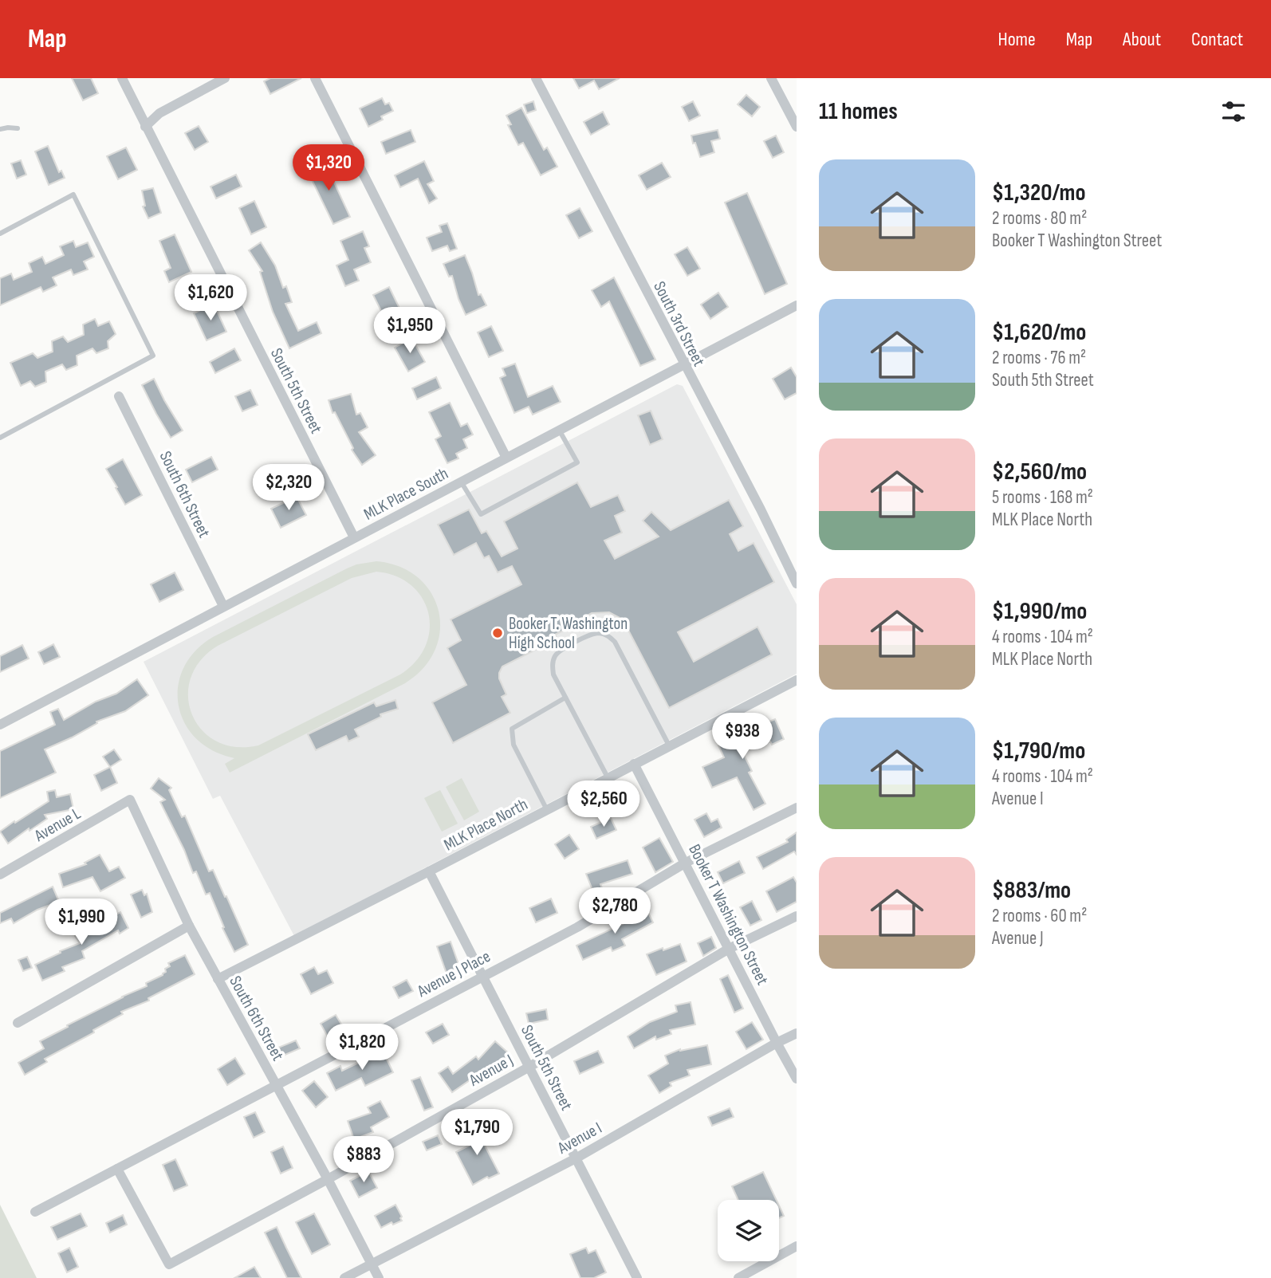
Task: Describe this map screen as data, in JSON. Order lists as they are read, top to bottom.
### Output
{
  "streets": {
    "street": [
      "South 3rd Street",
      "South 5th Street",
      "MLK Place South",
      "South 6th Street",
      "Avenue L",
      "MLK Place North",
      "Booker T Washington Street",
      "Avenue J Place",
      "Avenue J",
      "Avenue I"
    ]
  },
  "crossings": [
    ["South 3rd Street", "MLK Place South"],
    ["South 5th Street", "MLK Place South"],
    ["South 5th Street", "MLK Place North"],
    ["South 5th Street", "Avenue J Place"],
    ["South 5th Street", "Avenue J"],
    ["South 5th Street", "Avenue I"],
    ["MLK Place South", "South 6th Street"],
    ["South 6th Street", "Avenue L"],
    ["South 6th Street", "MLK Place North"],
    ["South 6th Street", "Avenue J Place"],
    ["South 6th Street", "Avenue J"],
    ["South 6th Street", "Avenue I"],
    ["MLK Place North", "Booker T Washington Street"],
    ["Booker T Washington Street", "Avenue J Place"],
    ["Booker T Washington Street", "Avenue J"],
    ["Booker T Washington Street", "Avenue I"],
    ["Avenue J Place", "Avenue J"]
  ],
  "places": ["Booker T. Washington High School"],
  "page": {
    "header": "Map",
    "nav": [
      "Home",
      "Map",
      "About",
      "Contact"
    ],
    "heading": "11 homes",
    "price": [
      "$1,320",
      "$1,620",
      "$1,950",
      "$2,320",
      "$938",
      "$2,560",
      "$2,780",
      "$1,990",
      "$1,820",
      "$1,790",
      "$883"
    ],
    "list": [
      {
        "name": "$1,320/mo",
        "note": "2 rooms · 80 m² · Booker T Washington Street"
      },
      {
        "name": "$1,620/mo",
        "note": "2 rooms · 76 m² · South 5th Street"
      },
      {
        "name": "$2,560/mo",
        "note": "5 rooms · 168 m² · MLK Place North"
      },
      {
        "name": "$1,990/mo",
        "note": "4 rooms · 104 m² · MLK Place North"
      },
      {
        "name": "$1,790/mo",
        "note": "4 rooms · 104 m² · Avenue I"
      },
      {
        "name": "$883/mo",
        "note": "2 rooms · 60 m² · Avenue J"
      }
    ]
  }
}
